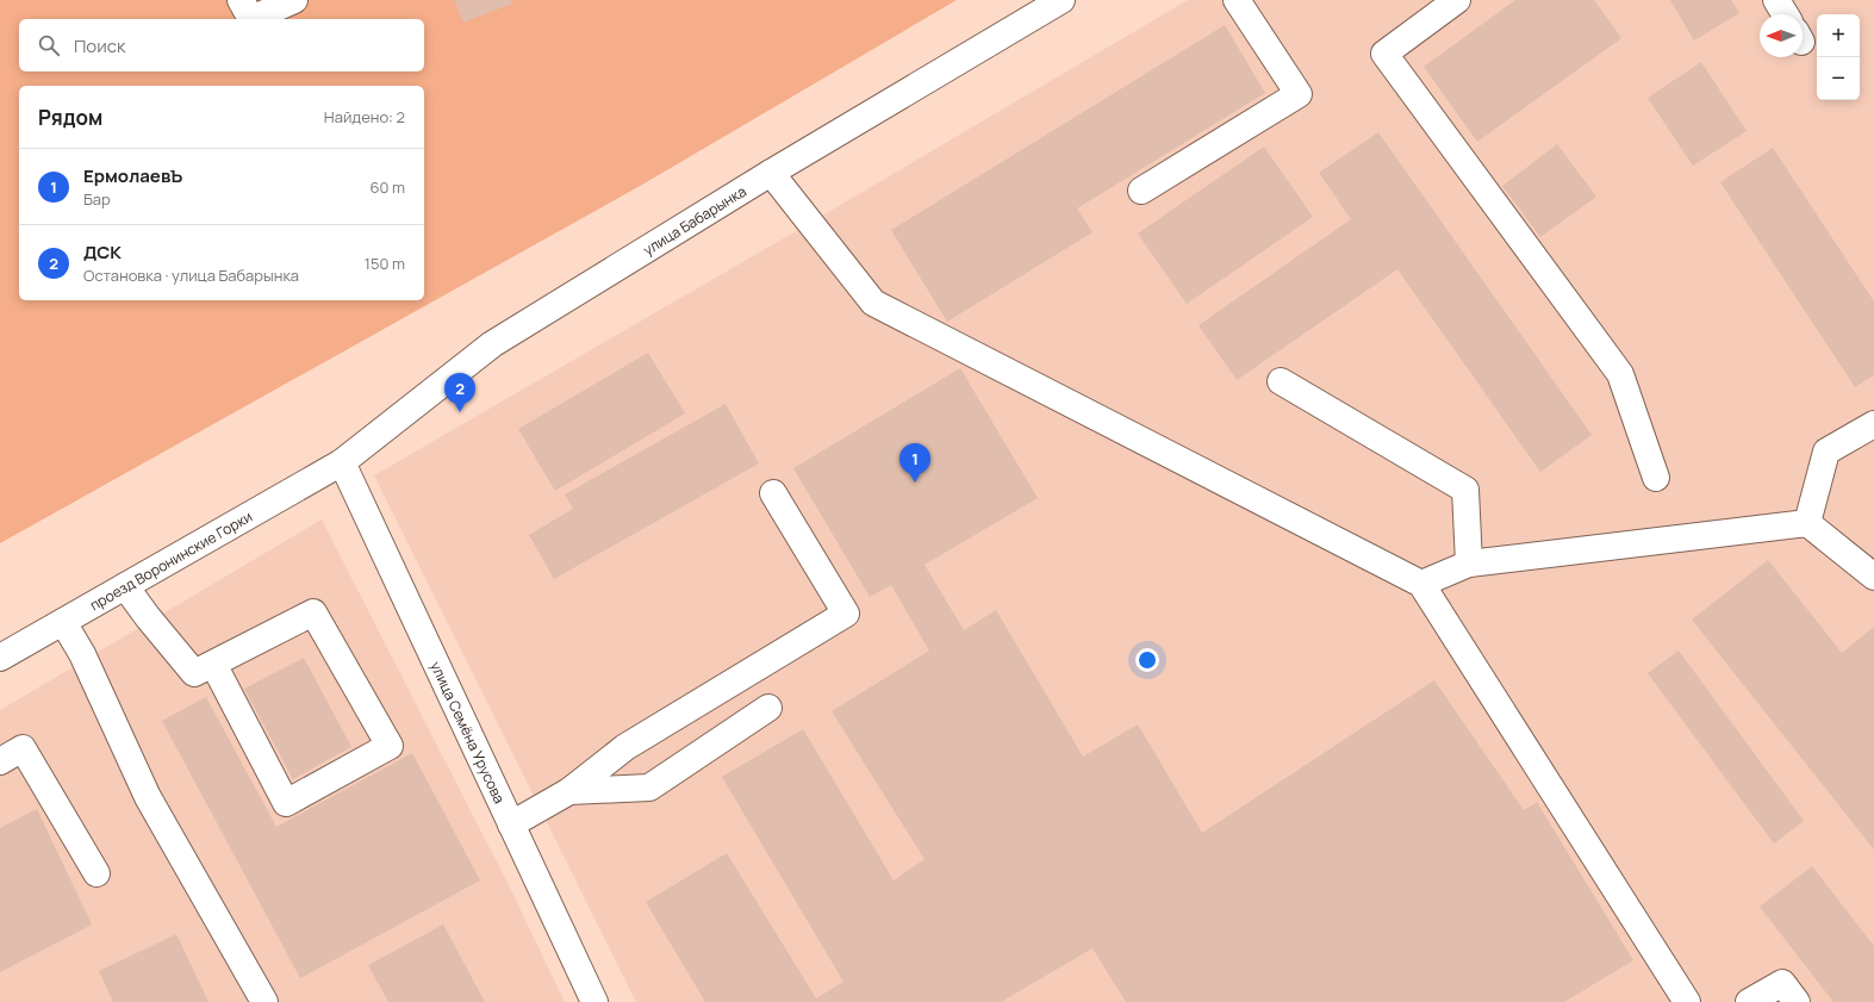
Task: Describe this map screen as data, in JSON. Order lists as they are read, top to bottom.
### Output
{
  "streets": {
    "street": ["улица Бабарынка", "проезд Воронинские Горки", "улица Семёна Урусова"]
  },
  "crossings": [
    ["улица Бабарынка", "проезд Воронинские Горки"],
    ["улица Бабарынка", "улица Семёна Урусова"],
    ["проезд Воронинские Горки", "улица Семёна Урусова"]
  ],
  "north": "left",
  "page": {
    "map_buttons": ["+", "−"],
    "search": "Поиск",
    "heading": ["Рядом", "Найдено: 2"],
    "list": [
      {
        "mark": "1",
        "name": "ЕрмолаевЪ",
        "note": "Бар",
        "value": "60 m"
      },
      {
        "mark": "2",
        "name": "ДСК",
        "note": "Остановка · улица Бабарынка",
        "value": "150 m"
      }
    ],
    "pins": ["2", "1"]
  }
}
